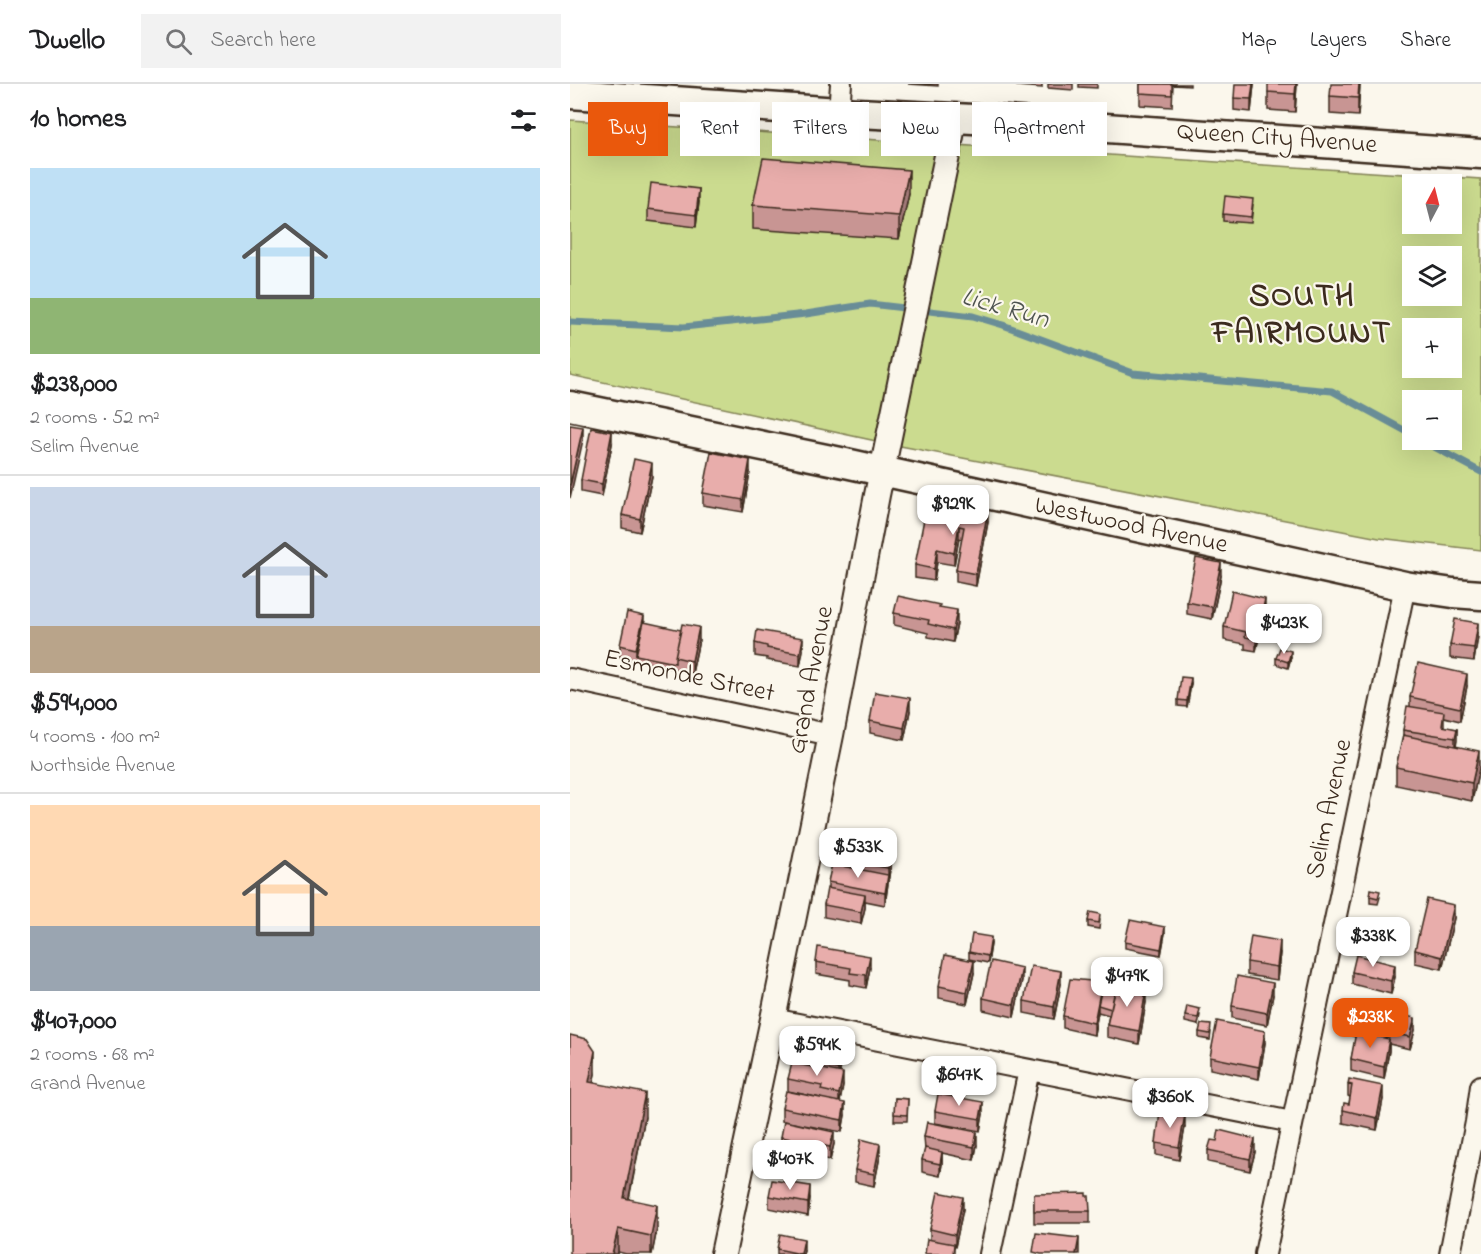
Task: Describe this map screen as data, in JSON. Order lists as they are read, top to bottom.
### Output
{
  "streets": {
    "main road": ["Queen City Avenue", "Westwood Avenue"],
    "street": ["Esmonde Street", "Grand Avenue", "Selim Avenue"]
  },
  "crossings": [
    ["Westwood Avenue", "Grand Avenue"],
    ["Westwood Avenue", "Selim Avenue"],
    ["Esmonde Street", "Grand Avenue"]
  ],
  "districts": ["SOUTH FAIRMOUNT"],
  "water": ["Lick Run"],
  "north": "top",
  "page": {
    "header": "Dwello",
    "search": "Search here",
    "nav": ["Map", "Layers", "Share"],
    "heading": "10 homes",
    "chip": [
      "Buy",
      "Rent",
      "Filters",
      "New",
      "Apartment"
    ],
    "list": [
      {
        "name": "$238,000",
        "note": "2 rooms · 52 m² · Selim Avenue"
      },
      {
        "name": "$594,000",
        "note": "4 rooms · 100 m² · Northside Avenue"
      },
      {
        "name": "$407,000",
        "note": "2 rooms · 68 m² · Grand Avenue"
      }
    ],
    "map_buttons": ["+", "−"],
    "price": [
      "$929K",
      "$423K",
      "$533K",
      "$338K",
      "$479K",
      "$238K",
      "$594K",
      "$647K",
      "$360K",
      "$407K"
    ]
  }
}
